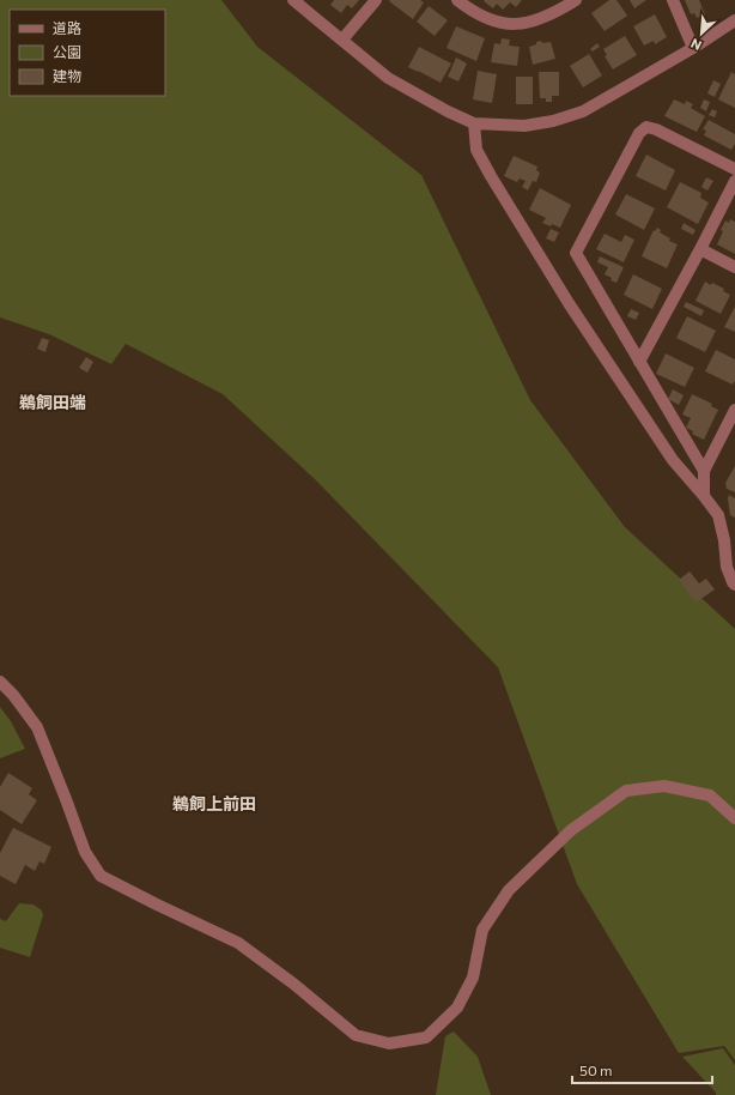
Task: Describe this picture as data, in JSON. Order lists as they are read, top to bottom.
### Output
{
  "districts": ["鵜飼田端", "鵜飼上前田"],
  "legend": ["道路", "公園", "建物"],
  "scale_bar": "50 m",
  "north": "bottom left"
}
